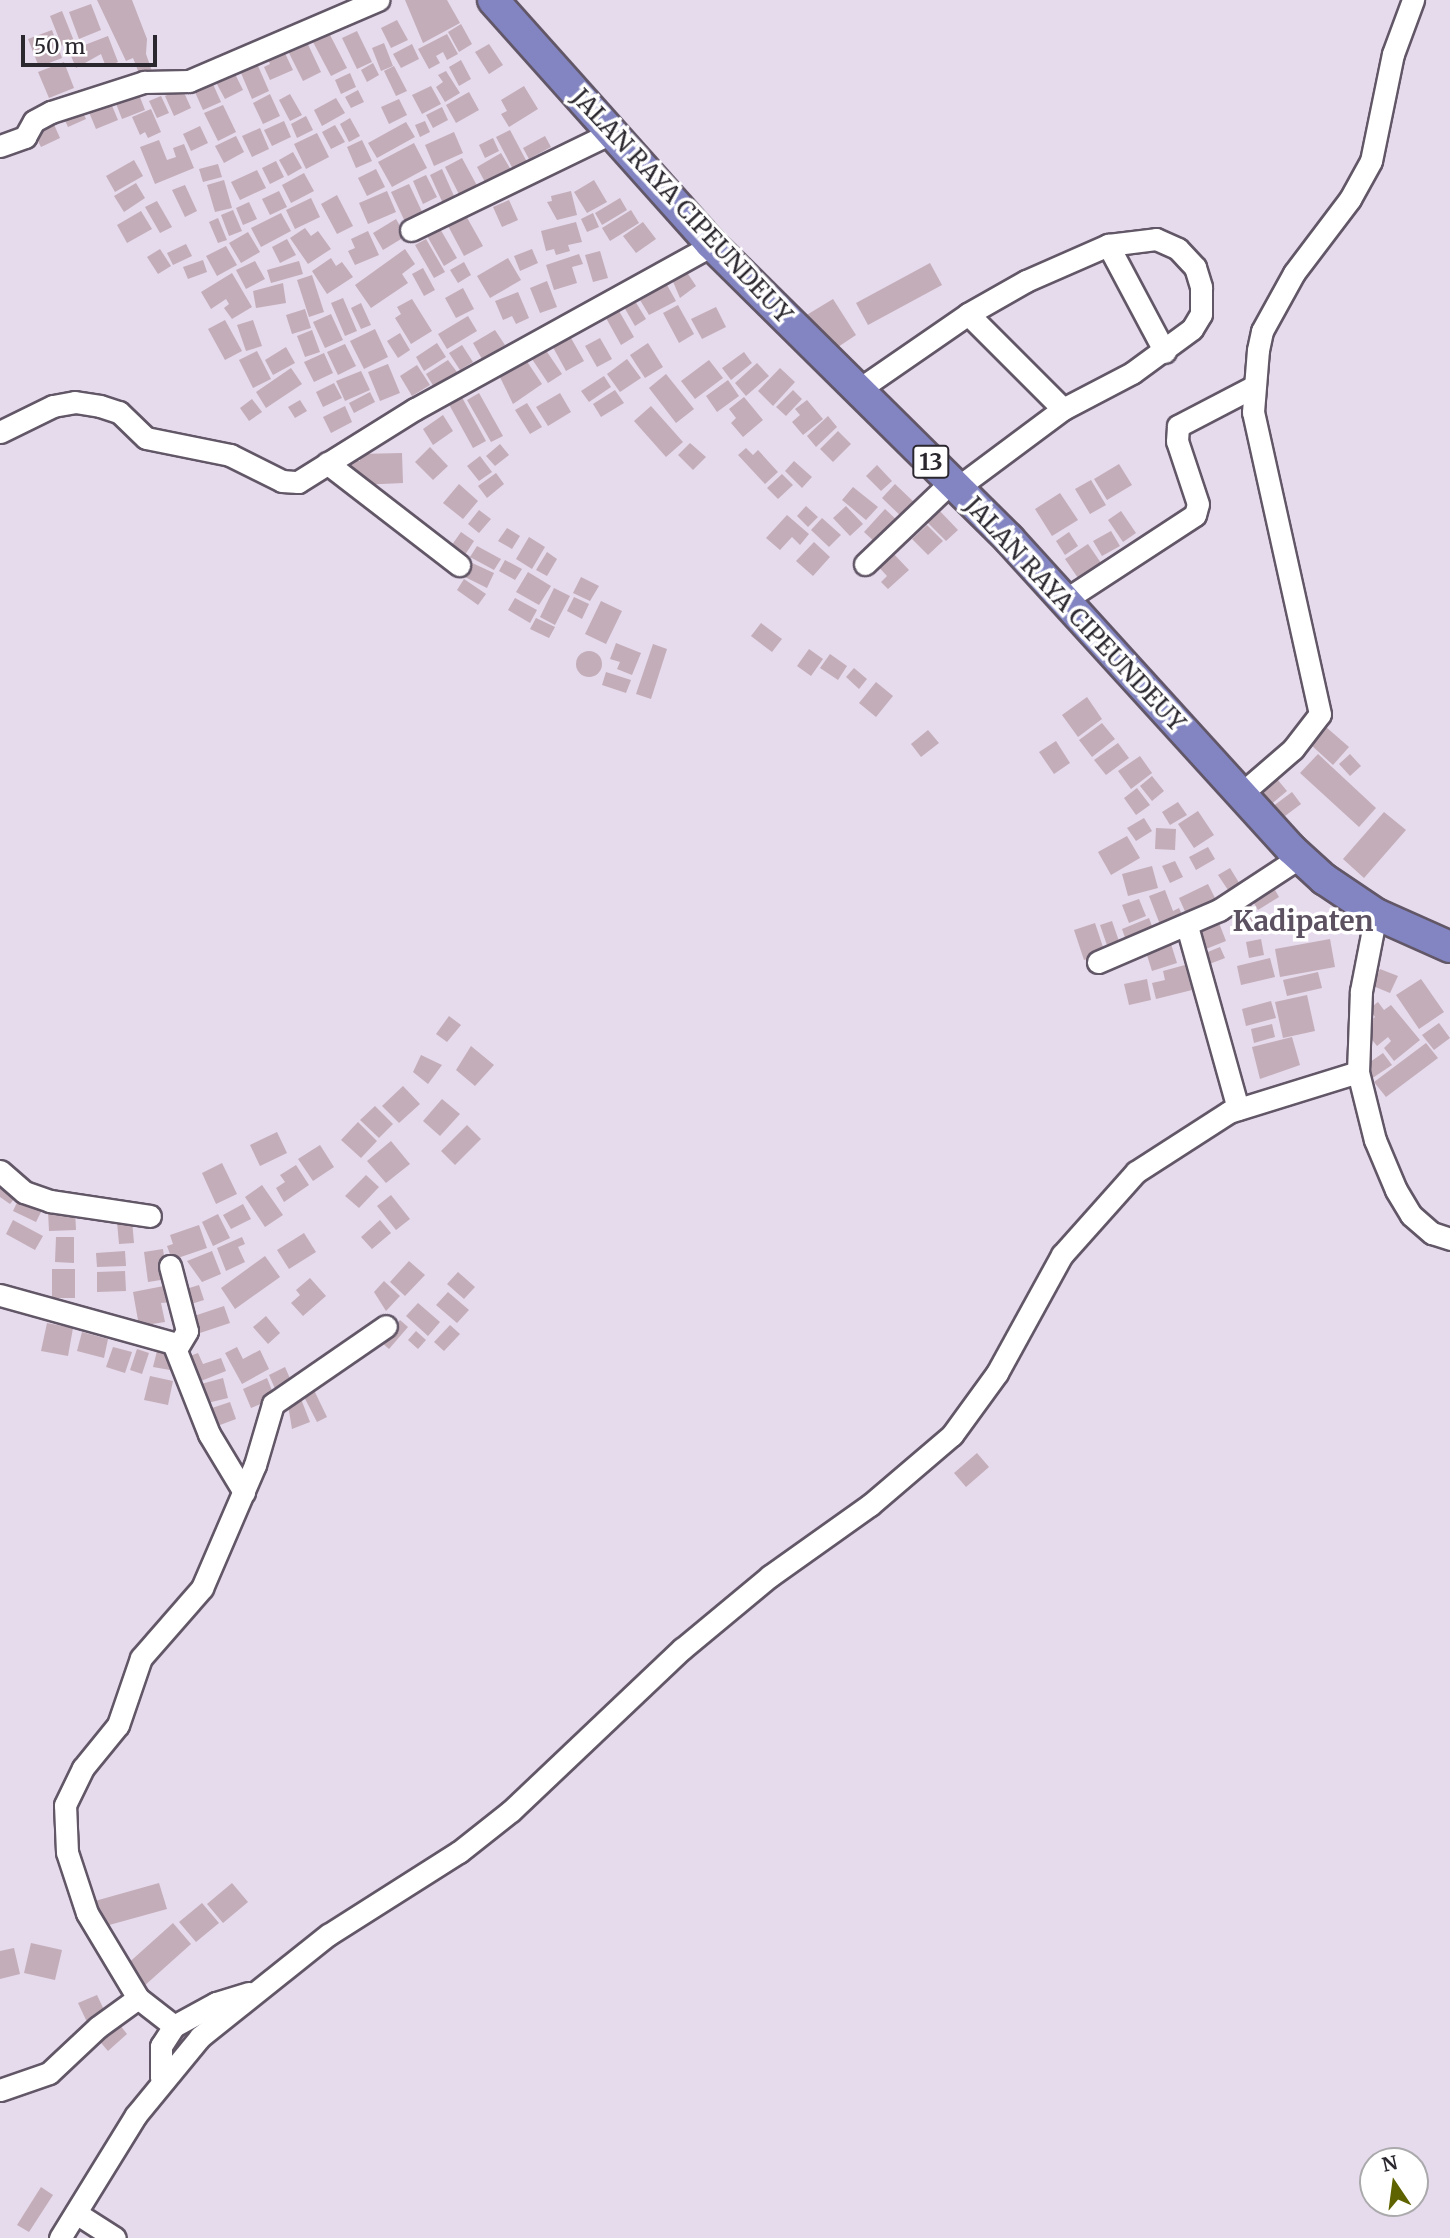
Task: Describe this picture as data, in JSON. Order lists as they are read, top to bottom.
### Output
{
  "streets": {
    "highway": ["JALAN RAYA CIPEUNDEUY", "13"]
  },
  "crossings": [
    ["JALAN RAYA CIPEUNDEUY", "13"]
  ],
  "districts": ["Kadipaten"],
  "scale_bar": "50 m",
  "north": "top"
}
